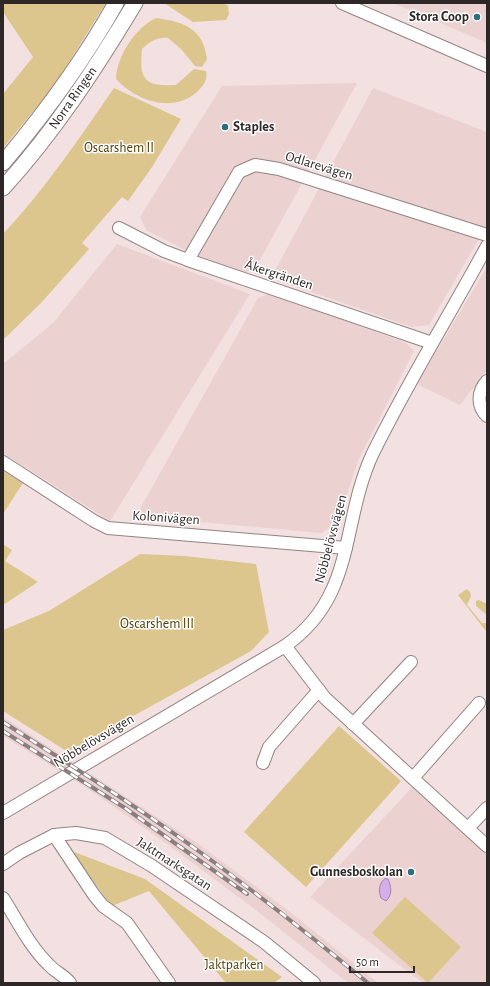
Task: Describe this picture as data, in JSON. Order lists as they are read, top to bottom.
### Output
{
  "streets": {
    "main road": ["Norra Ringen"],
    "street": [
      "Odlarevägen",
      "Åkergränden",
      "Kolonivägen",
      "Nöbbelövsvägen",
      "Jaktmarksgatan"
    ]
  },
  "crossings": [
    ["Odlarevägen", "Åkergränden"],
    ["Åkergränden", "Nöbbelövsvägen"],
    ["Kolonivägen", "Nöbbelövsvägen"]
  ],
  "parks": ["Oscarshem II", "Oscarshem III", "Jaktparken"],
  "places": ["Stora Coop", "Staples", "Gunnesboskolan"],
  "scale_bar": "50 m"
}
